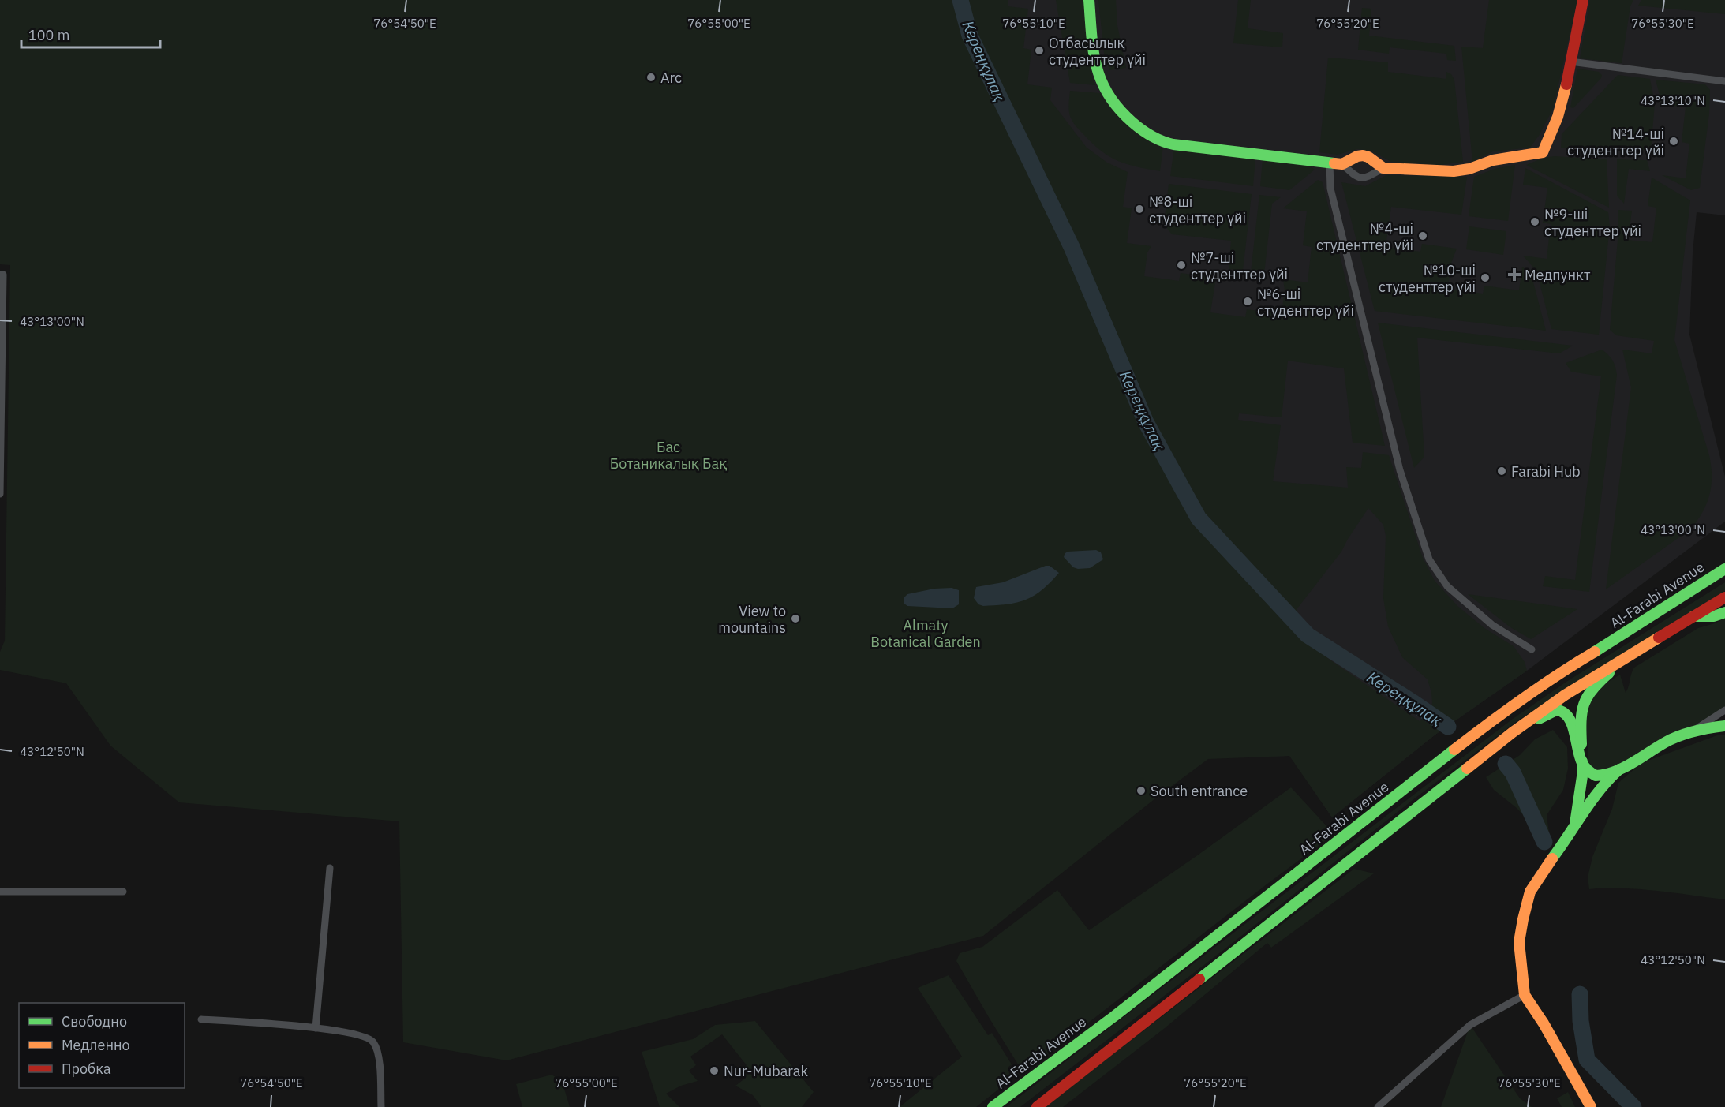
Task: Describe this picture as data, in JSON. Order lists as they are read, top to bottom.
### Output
{
  "streets": {
    "main road": ["Al-Farabi Avenue"]
  },
  "water": ["Кереңқұлақ"],
  "parks": ["Бас Ботаникалық Бақ", "Almaty Botanical Garden"],
  "places": {
    "other": [
      "Отбасылық студенттер үйі",
      "Arc",
      "№14-ші студенттер үйі",
      "№8-ші студенттер үйі",
      "№9-ші студенттер үйі",
      "№4-ші студенттер үйі",
      "№7-ші студенттер үйі",
      "№10-ші студенттер үйі",
      "№6-ші студенттер үйі",
      "Farabi Hub",
      "View to mountains",
      "South entrance",
      "Nur-Mubarak"
    ],
    "health": ["Медпункт"]
  },
  "legend": ["Свободно", "Медленно", "Пробка"],
  "scale_bar": "100 m",
  "coordinates": [
    "76°54'50\"E",
    "76°55'00\"E",
    "76°55'10\"E",
    "76°55'20\"E",
    "76°55'30\"E",
    "43°13'10\"N",
    "43°13'00\"N",
    "43°12'50\"N"
  ]
}
